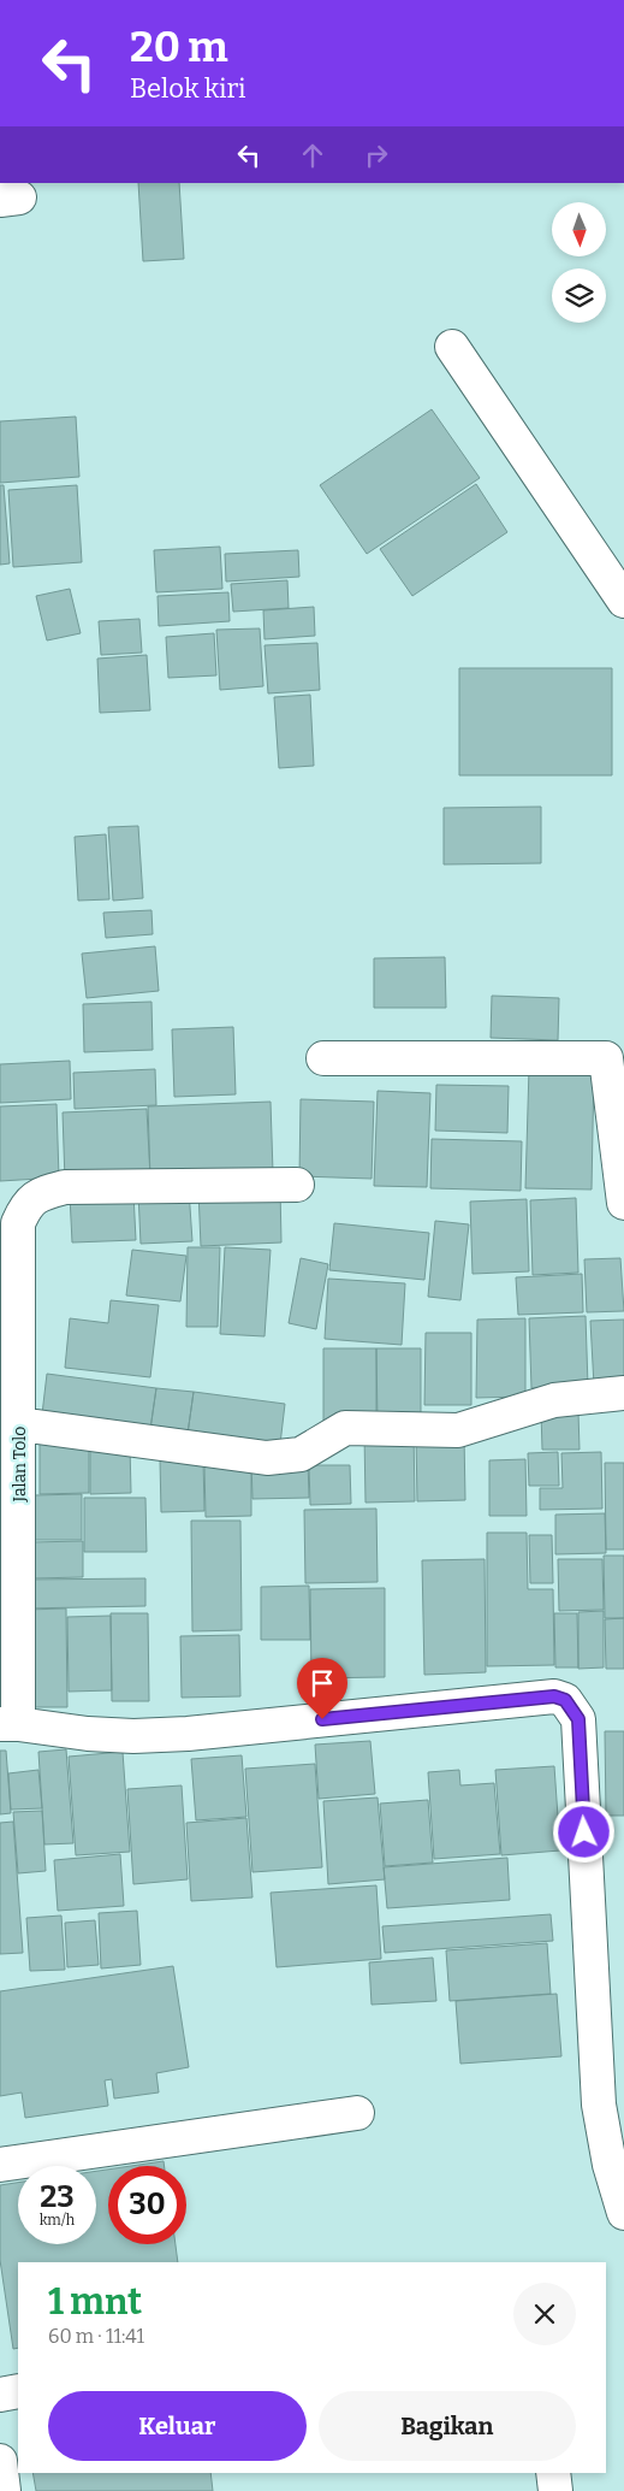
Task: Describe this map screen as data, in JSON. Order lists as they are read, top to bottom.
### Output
{
  "streets": {
    "street": ["Jalan Tolo"]
  },
  "north": "bottom",
  "page": {
    "turn": ["20 m", "Belok kiri"],
    "speed": "23 km/h",
    "limit": "30",
    "heading": ["1 mnt", "60 m · 11:41"],
    "buttons": ["Keluar", "Bagikan"]
  }
}
